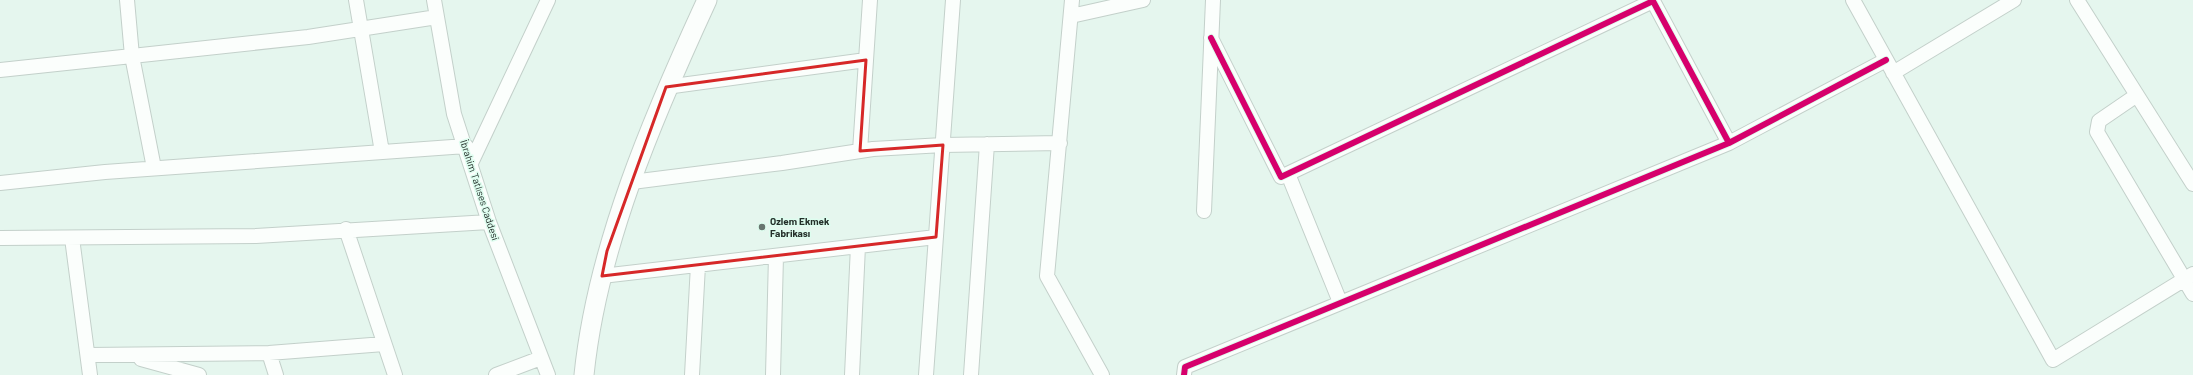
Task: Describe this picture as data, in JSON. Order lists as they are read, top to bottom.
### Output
{
  "streets": {
    "street": ["İbrahim Tatlıses Caddesi"]
  },
  "places": ["Ozlem Ekmek Fabrikası"]
}
